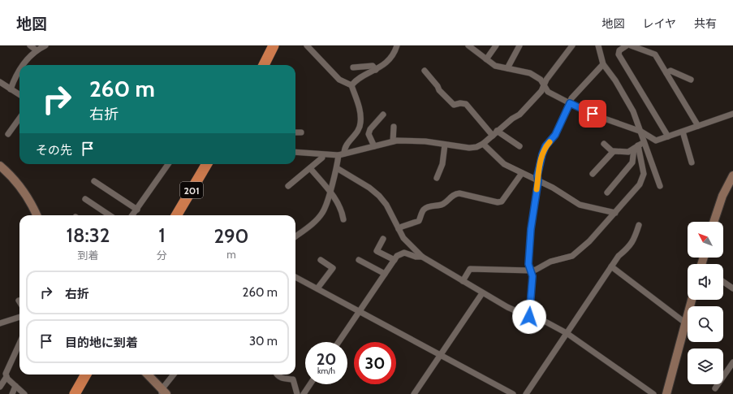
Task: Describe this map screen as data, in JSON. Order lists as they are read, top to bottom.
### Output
{
  "streets": {
    "highway": ["201"]
  },
  "north": "top left",
  "page": {
    "header": "地図",
    "nav": ["地図", "レイヤ", "共有"],
    "turn": ["260 m", "右折"],
    "then": "その先",
    "eta": [
      "18:32",
      "到着",
      "1",
      "分",
      "290",
      "m"
    ],
    "list": [
      {
        "name": "右折",
        "value": "260 m"
      },
      {
        "name": "目的地に到着",
        "value": "30 m"
      }
    ],
    "speed": "20 km/h",
    "limit": "30"
  }
}
